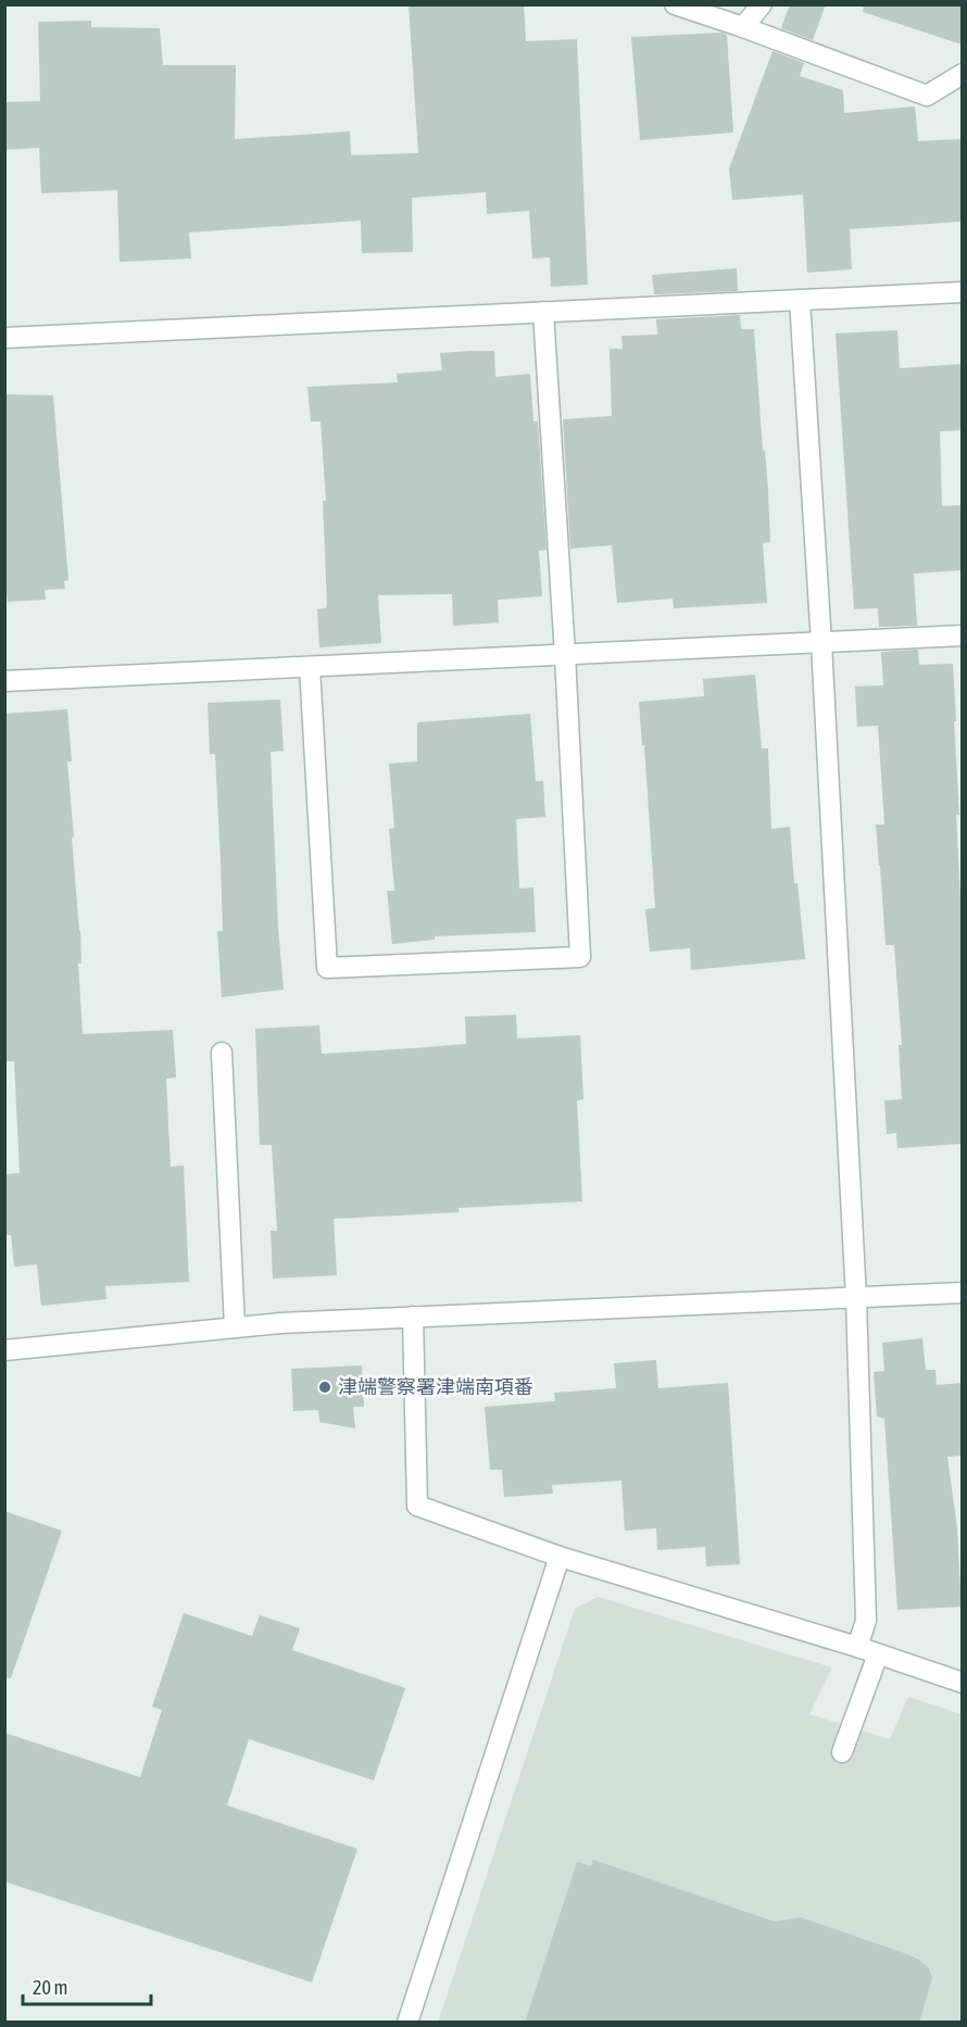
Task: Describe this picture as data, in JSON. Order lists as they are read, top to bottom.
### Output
{
  "places": ["津端警察署津端南項番"],
  "scale_bar": "20 m"
}
